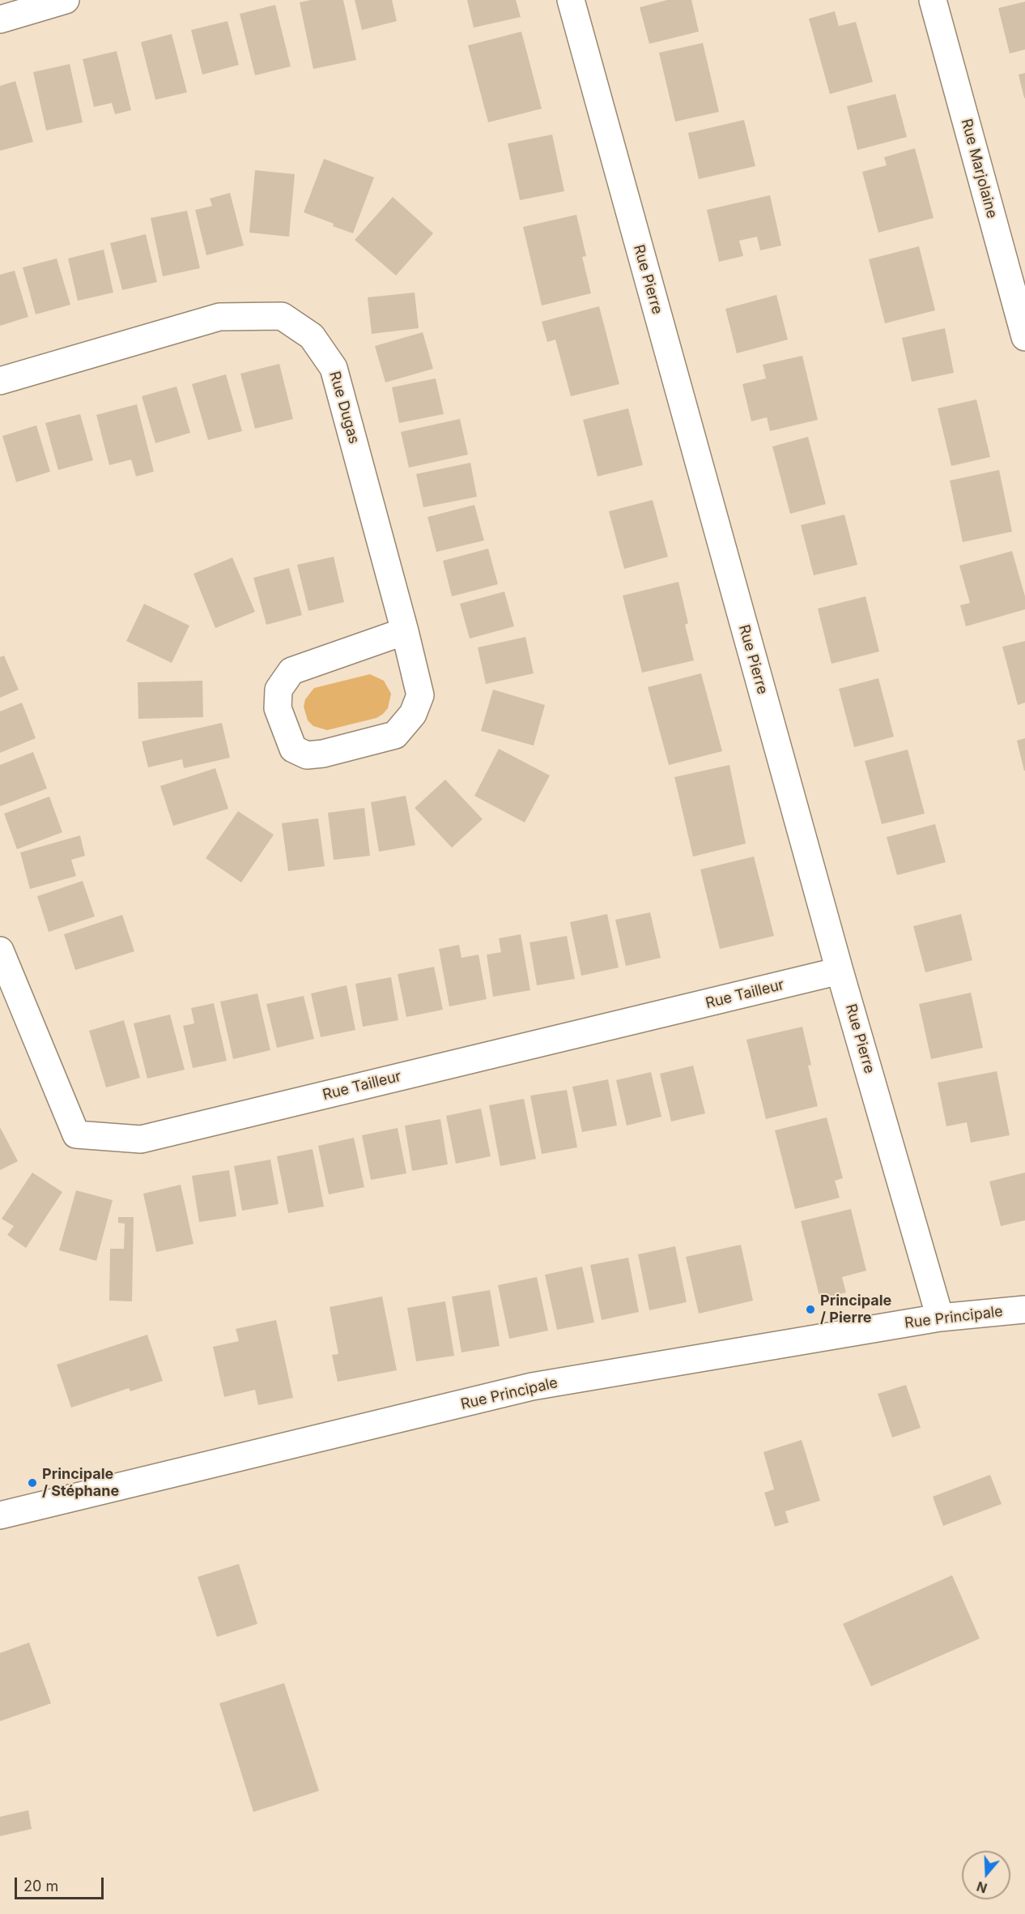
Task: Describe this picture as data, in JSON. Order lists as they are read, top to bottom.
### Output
{
  "streets": {
    "street": [
      "Rue Marjolaine",
      "Rue Pierre",
      "Rue Dugas",
      "Rue Tailleur",
      "Rue Principale"
    ]
  },
  "crossings": [
    ["Rue Pierre", "Rue Tailleur"],
    ["Rue Pierre", "Rue Principale"]
  ],
  "places": ["Principale / Pierre", "Principale / Stéphane"],
  "scale_bar": "20 m",
  "north": "bottom"
}
